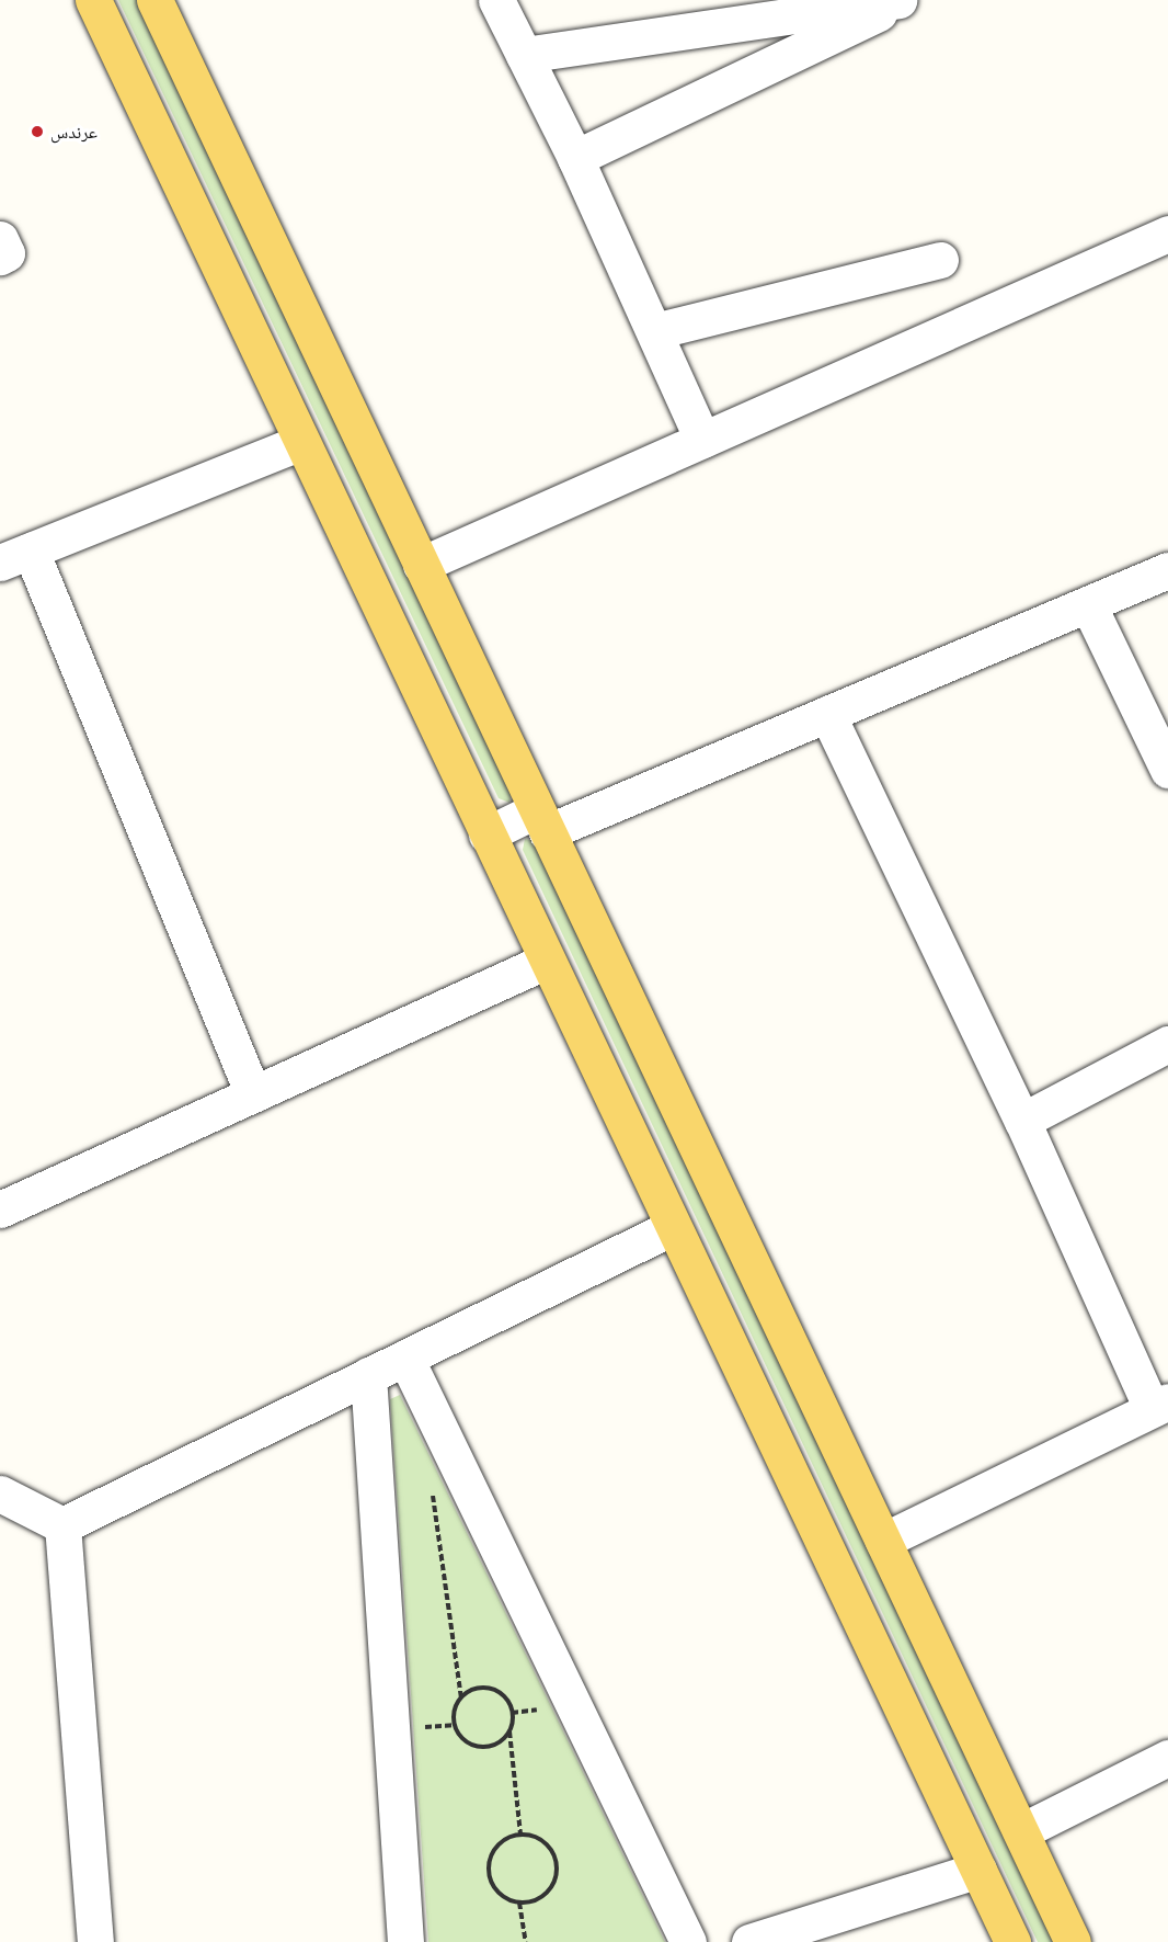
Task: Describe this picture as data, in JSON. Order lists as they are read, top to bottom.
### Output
{
  "places": ["عرندس"]
}
